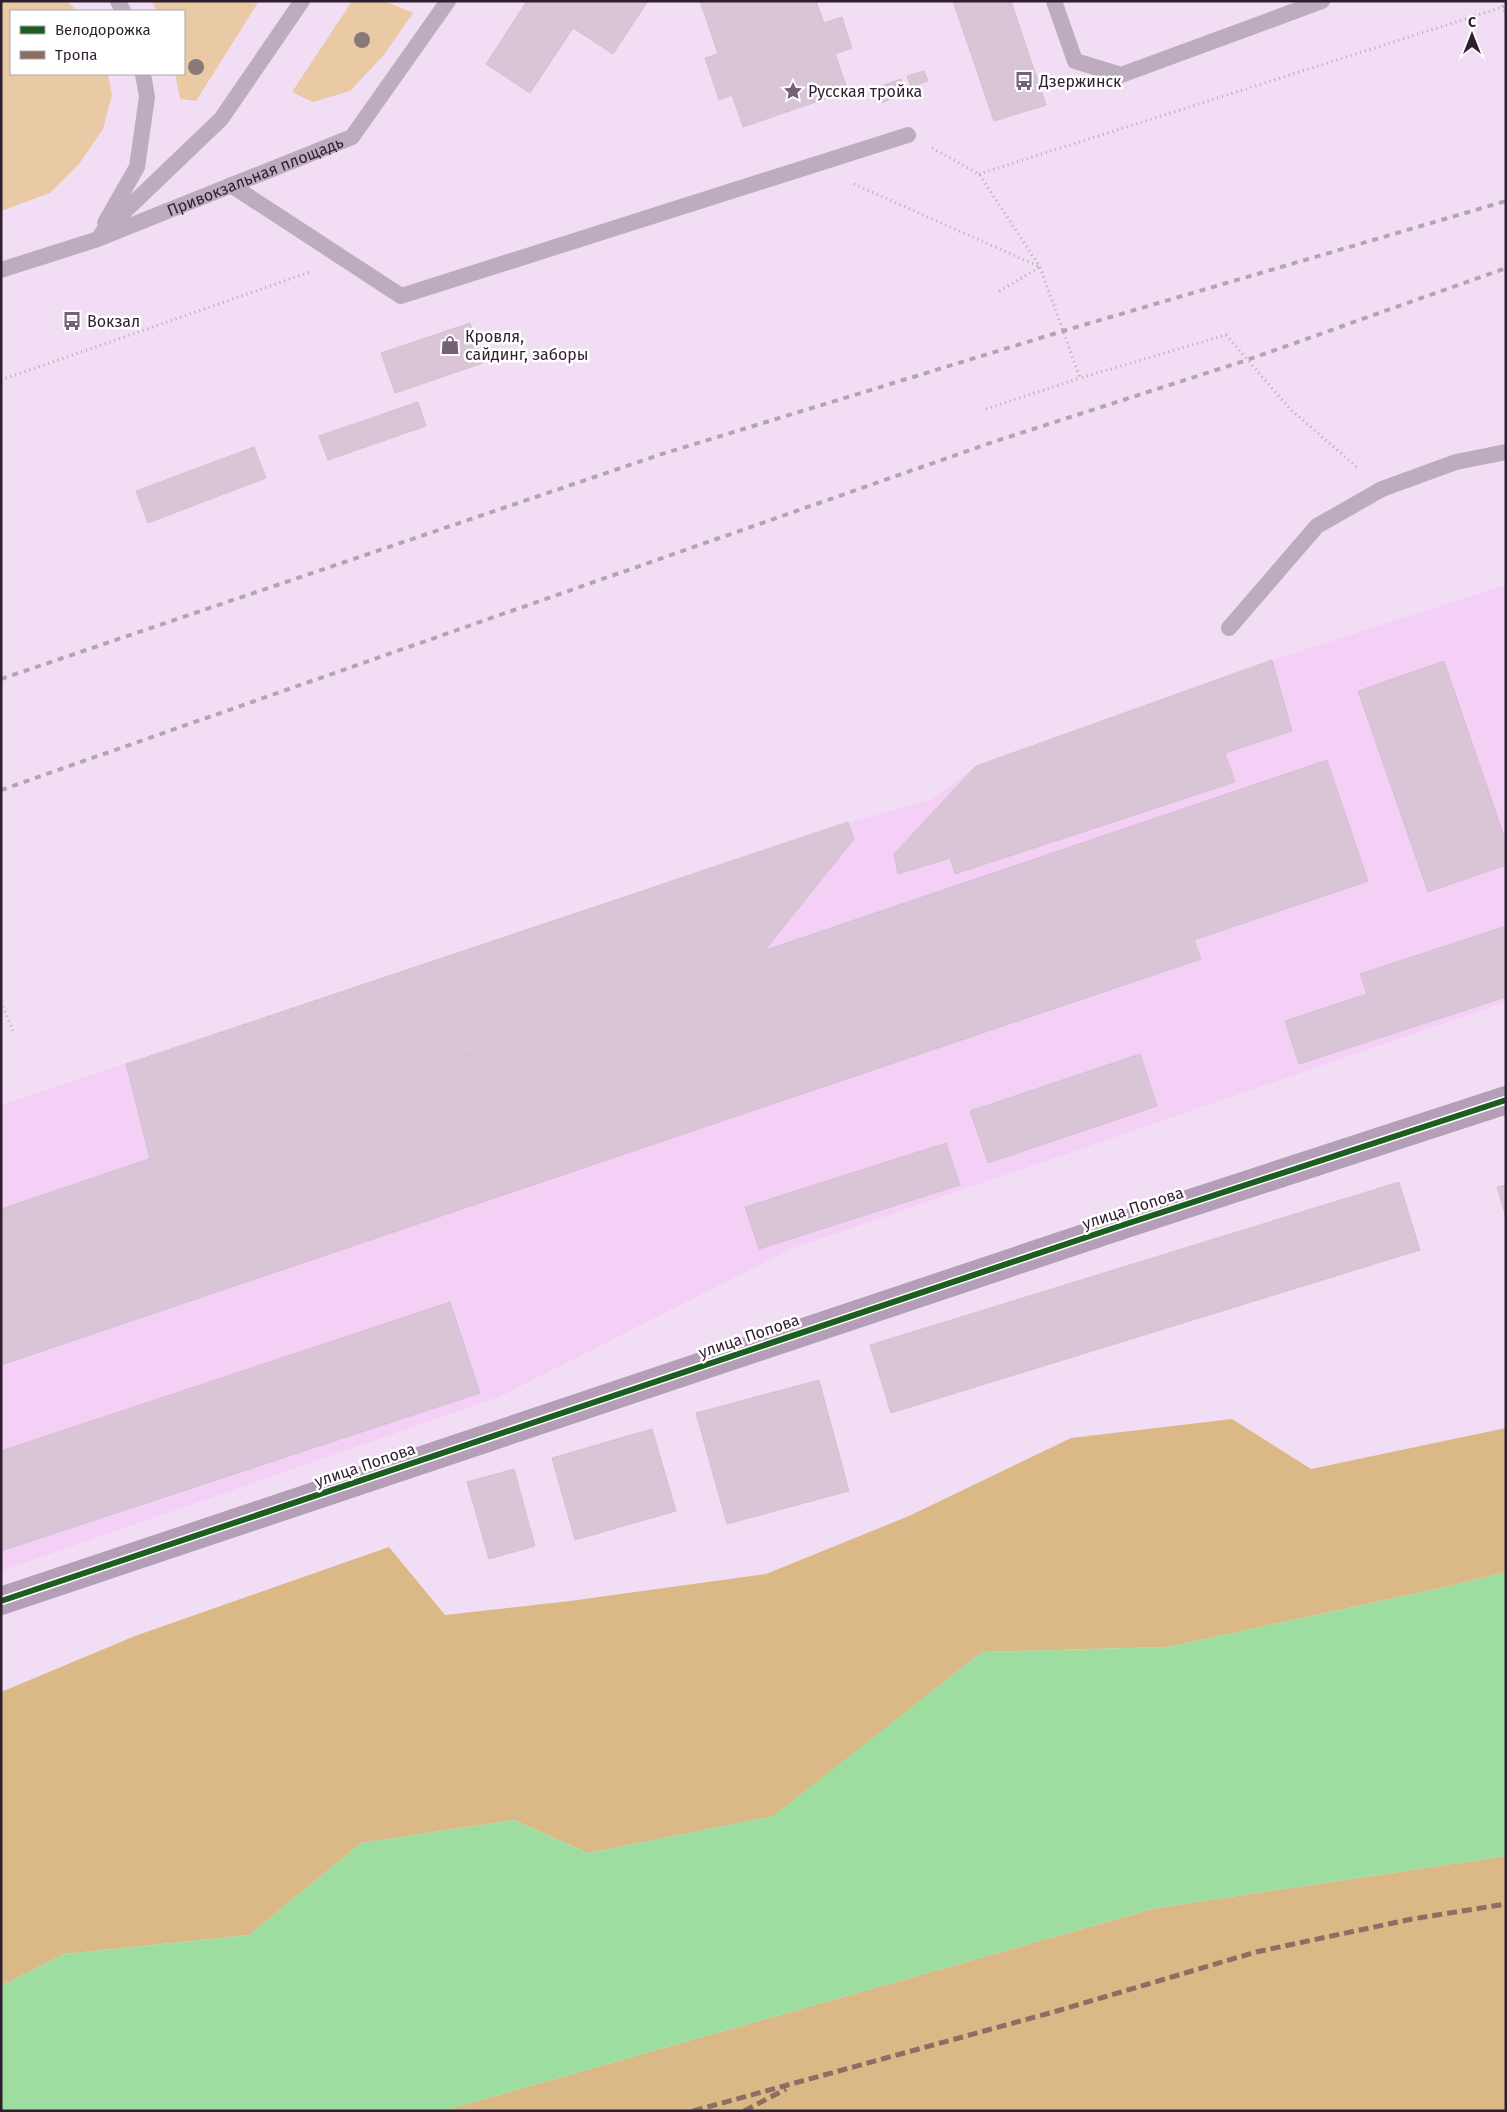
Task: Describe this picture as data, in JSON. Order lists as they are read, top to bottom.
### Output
{
  "streets": {
    "street": ["улица Попова"],
    "lane": ["Привокзальная площадь"]
  },
  "places": {
    "bus stop": ["Дзержинск", "Вокзал"],
    "place": ["Русская тройка"],
    "shop": ["Кровля, сайдинг, заборы"]
  },
  "legend": ["Велодорожка", "Тропа"],
  "north": "top"
}
